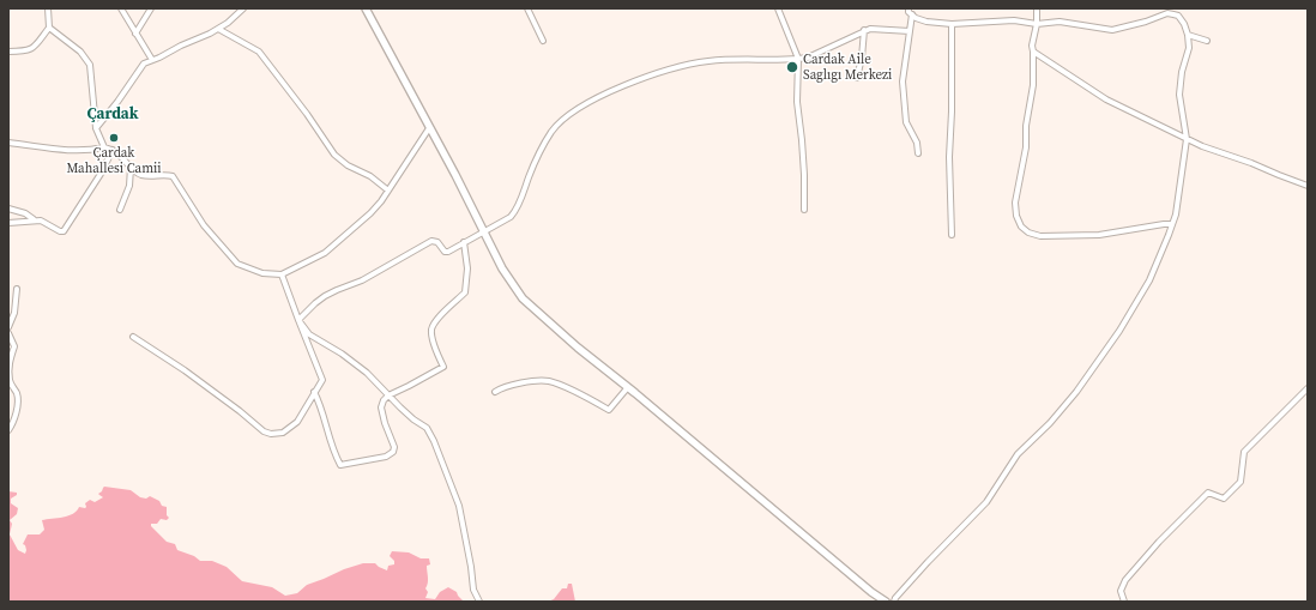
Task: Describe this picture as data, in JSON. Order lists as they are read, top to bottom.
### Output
{
  "districts": ["Çardak"],
  "places": ["Cardak Aile Saglıgı Merkezi", "Çardak Mahallesi Camii"]
}
